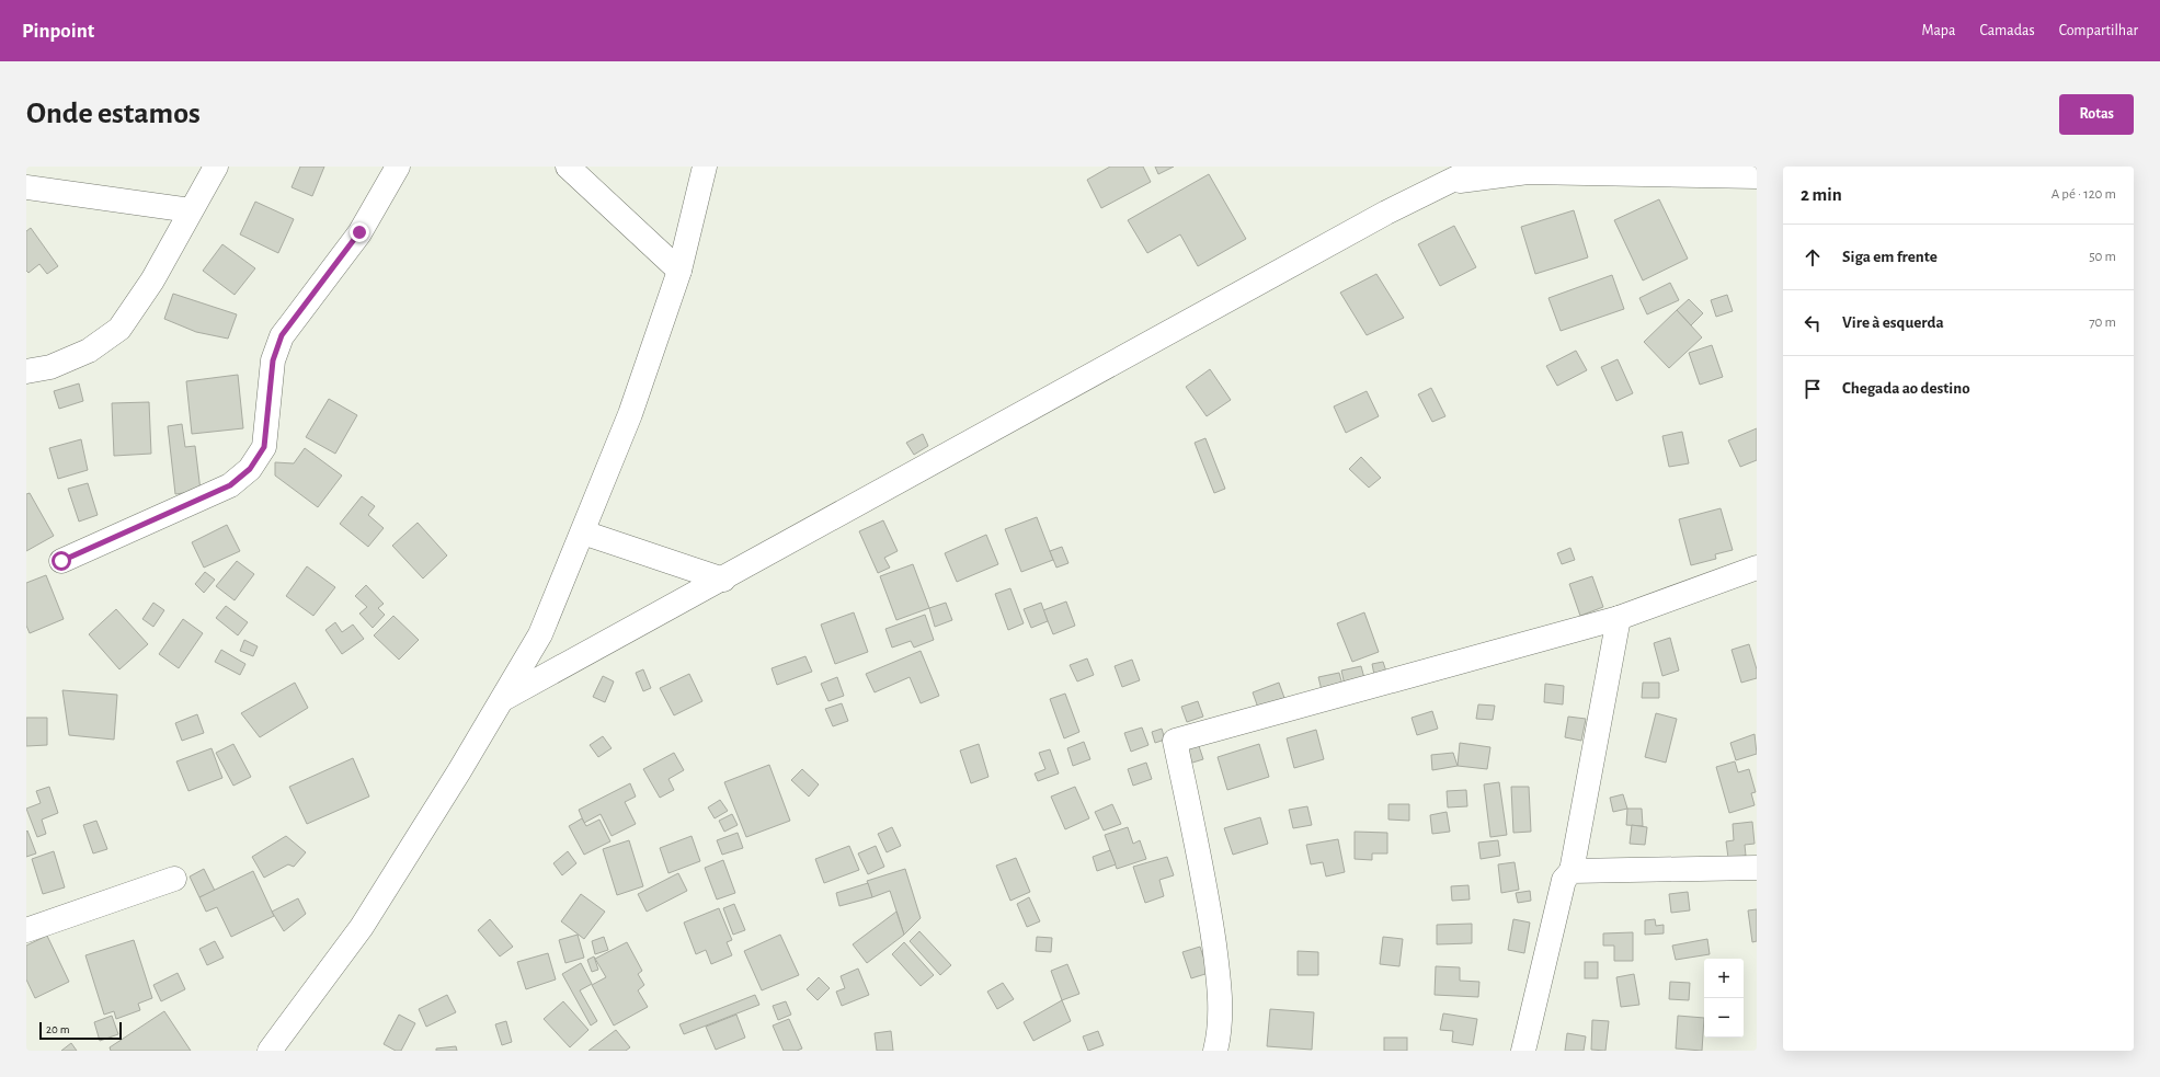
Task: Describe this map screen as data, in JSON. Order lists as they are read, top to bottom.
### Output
{
  "scale_bar": "20 m",
  "page": {
    "header": "Pinpoint",
    "nav": ["Mapa", "Camadas", "Compartilhar"],
    "buttons": "Rotas",
    "title": "Onde estamos",
    "heading": ["2 min", "A pé · 120 m"],
    "list": [
      ["Siga em frente", "50 m"],
      ["Vire à esquerda", "70 m"],
      "Chegada ao destino"
    ],
    "map_buttons": ["+", "−"],
    "scale": "20 m"
  }
}
